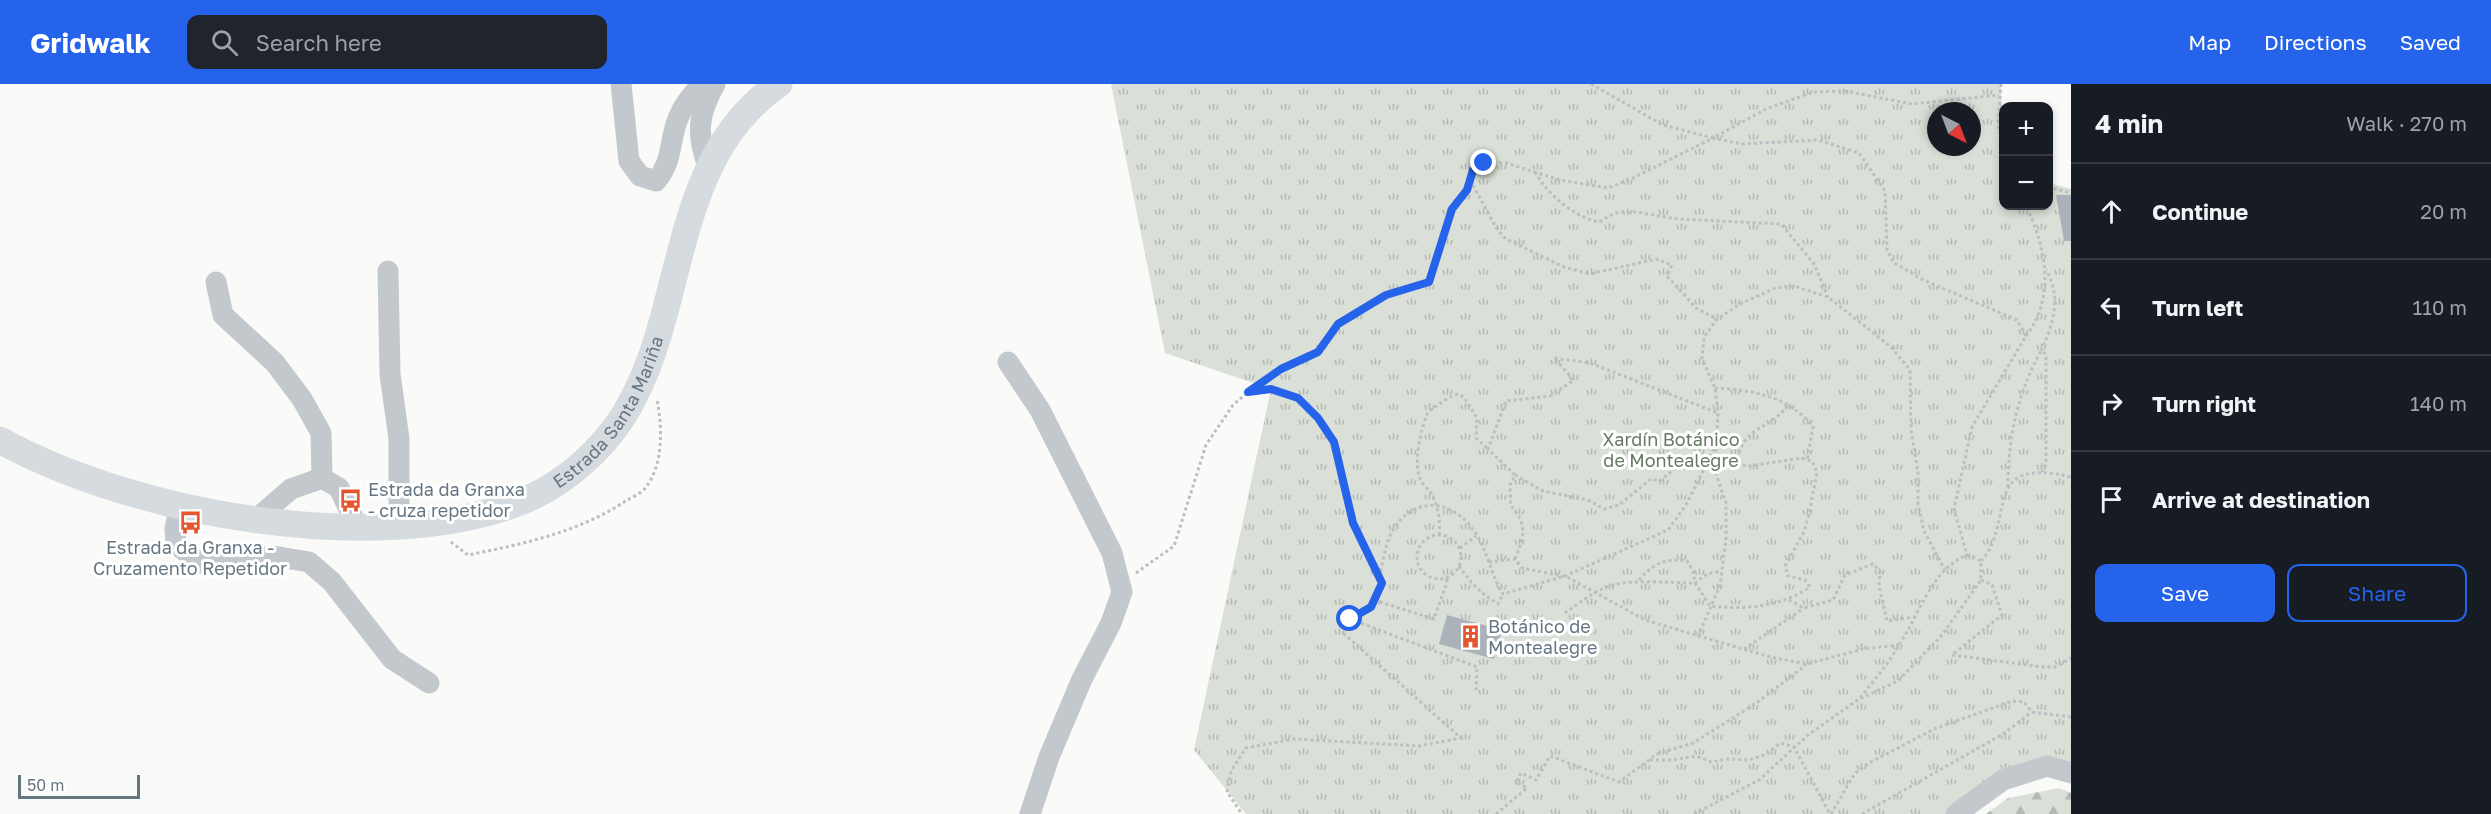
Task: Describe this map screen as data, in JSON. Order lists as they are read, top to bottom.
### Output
{
  "streets": {
    "main road": ["Estrada Santa Mariña"]
  },
  "parks": ["Xardín Botánico de Montealegre"],
  "places": {
    "bus stop": ["Estrada da Granxa - cruza repetidor", "Estrada da Granxa - Cruzamento Repetidor"],
    "building": ["Botánico de Montealegre"]
  },
  "scale_bar": "50 m",
  "north": "bottom right",
  "page": {
    "header": "Gridwalk",
    "search": "Search here",
    "nav": ["Map", "Directions", "Saved"],
    "heading": ["4 min", "Walk · 270 m"],
    "map_buttons": ["+", "−"],
    "list": [
      ["Continue", "20 m"],
      ["Turn left", "110 m"],
      ["Turn right", "140 m"],
      "Arrive at destination"
    ],
    "buttons": ["Save", "Share"],
    "scale": "50 m"
  }
}
